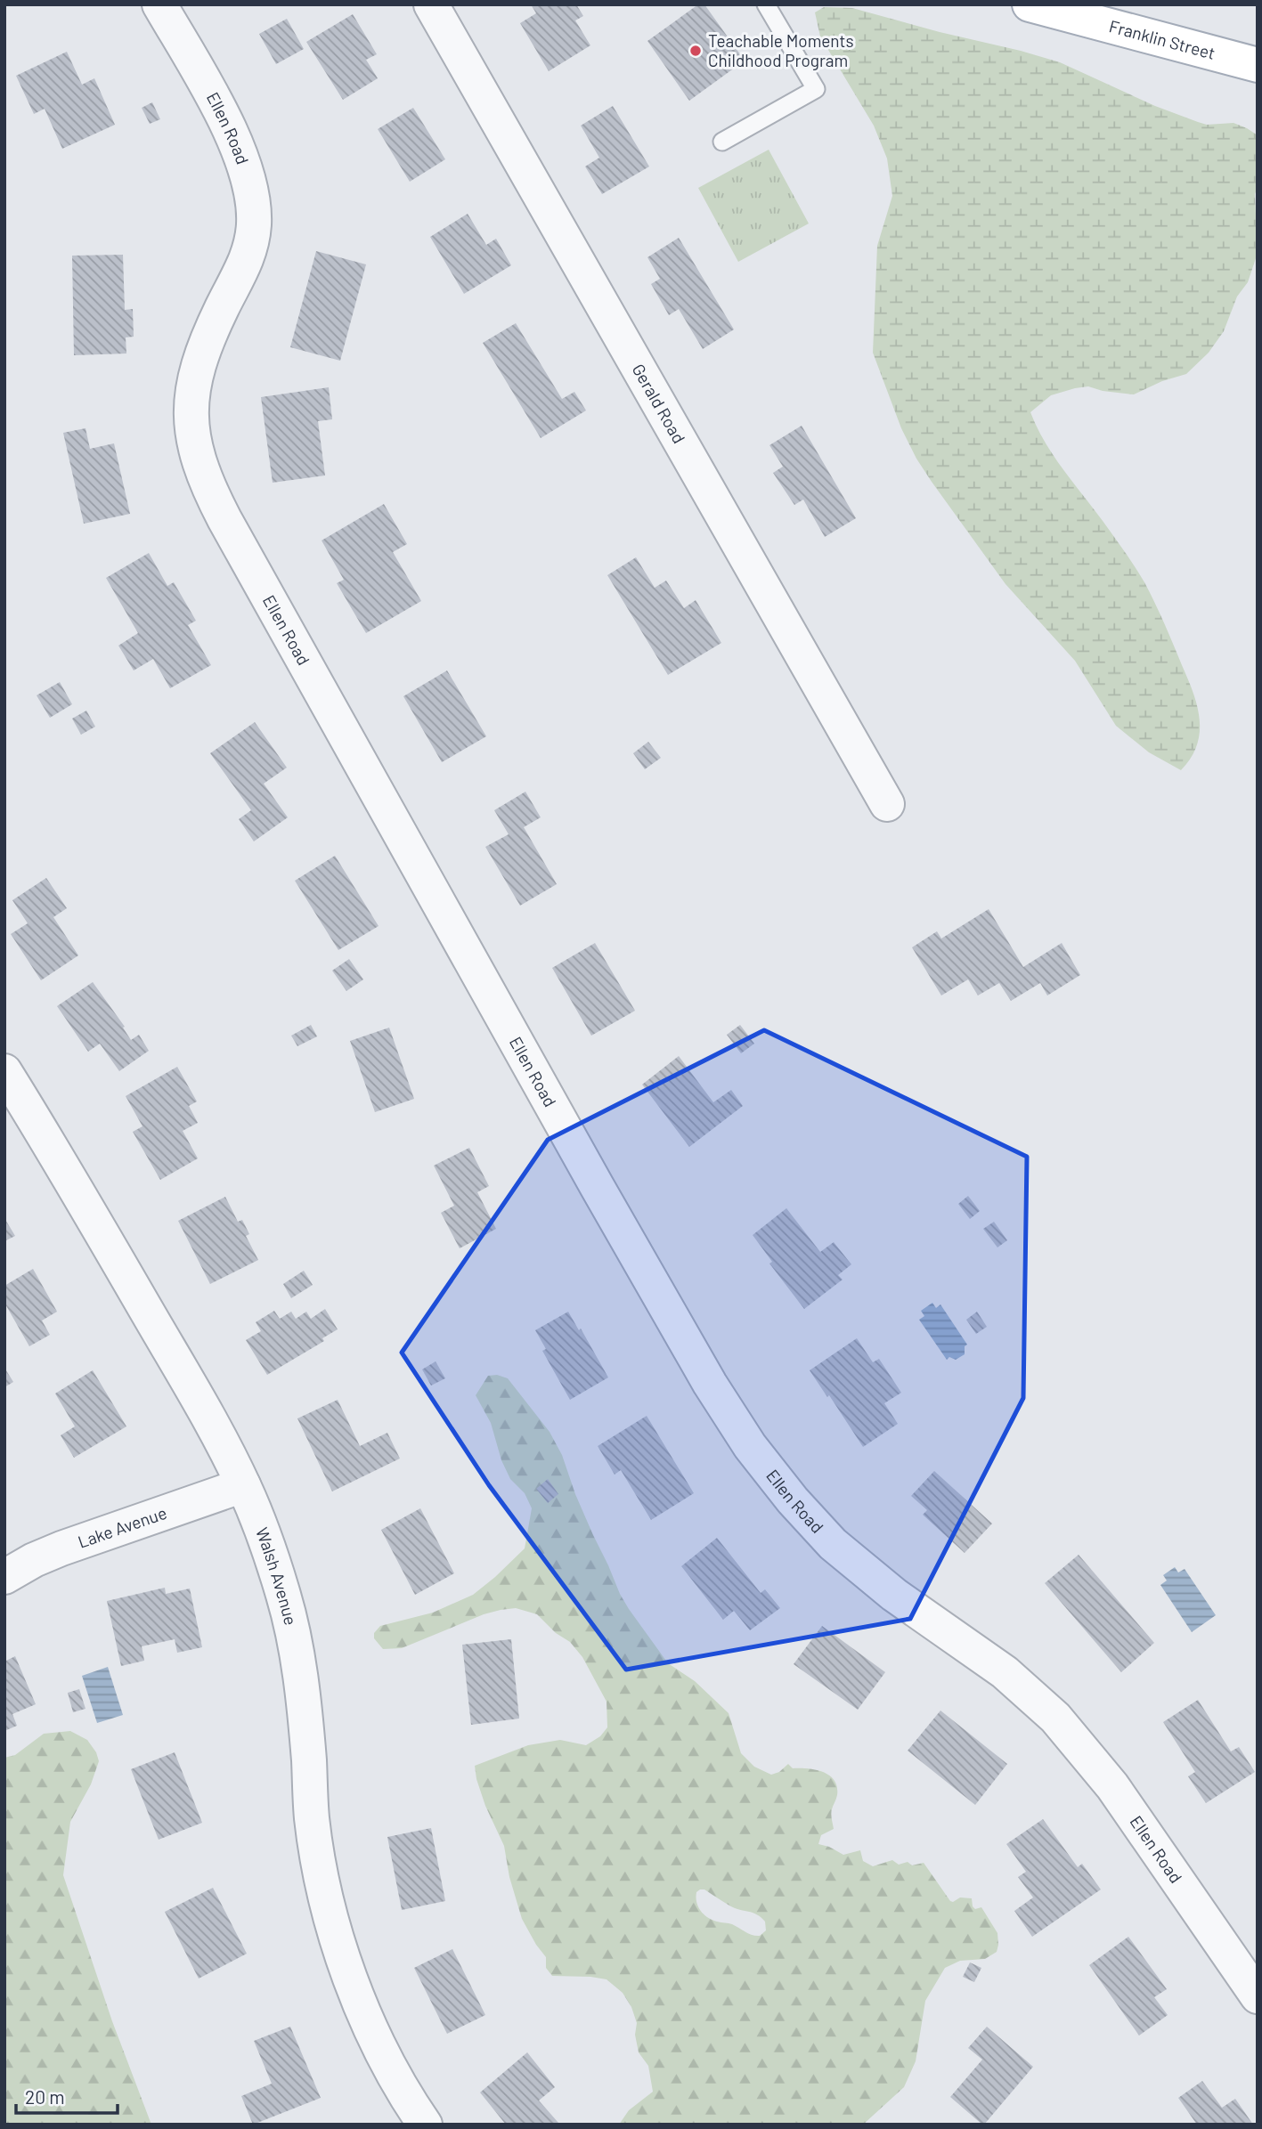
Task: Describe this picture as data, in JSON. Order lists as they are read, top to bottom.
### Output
{
  "streets": {
    "main road": ["Franklin Street"],
    "street": [
      "Ellen Road",
      "Gerald Road",
      "Lake Avenue",
      "Walsh Avenue"
    ]
  },
  "crossings": [
    ["Lake Avenue", "Walsh Avenue"]
  ],
  "places": ["Teachable Moments Childhood Program"],
  "scale_bar": "20 m"
}
